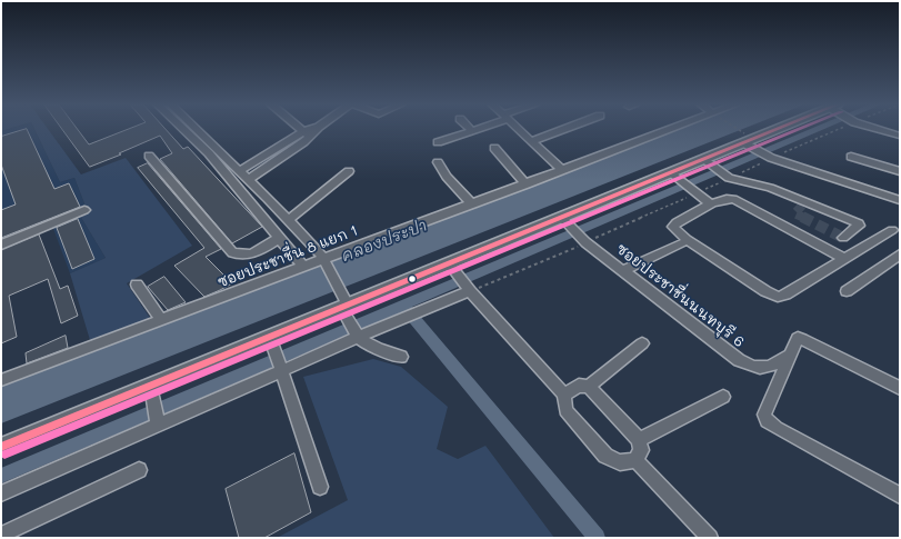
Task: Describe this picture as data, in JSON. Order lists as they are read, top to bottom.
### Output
{
  "streets": {
    "street": ["ซอยประชาชื่น 8 แยก 1", "ซอยประชาชื่นนนทบุรี 6"]
  },
  "water": ["คลองประปา"]
}
